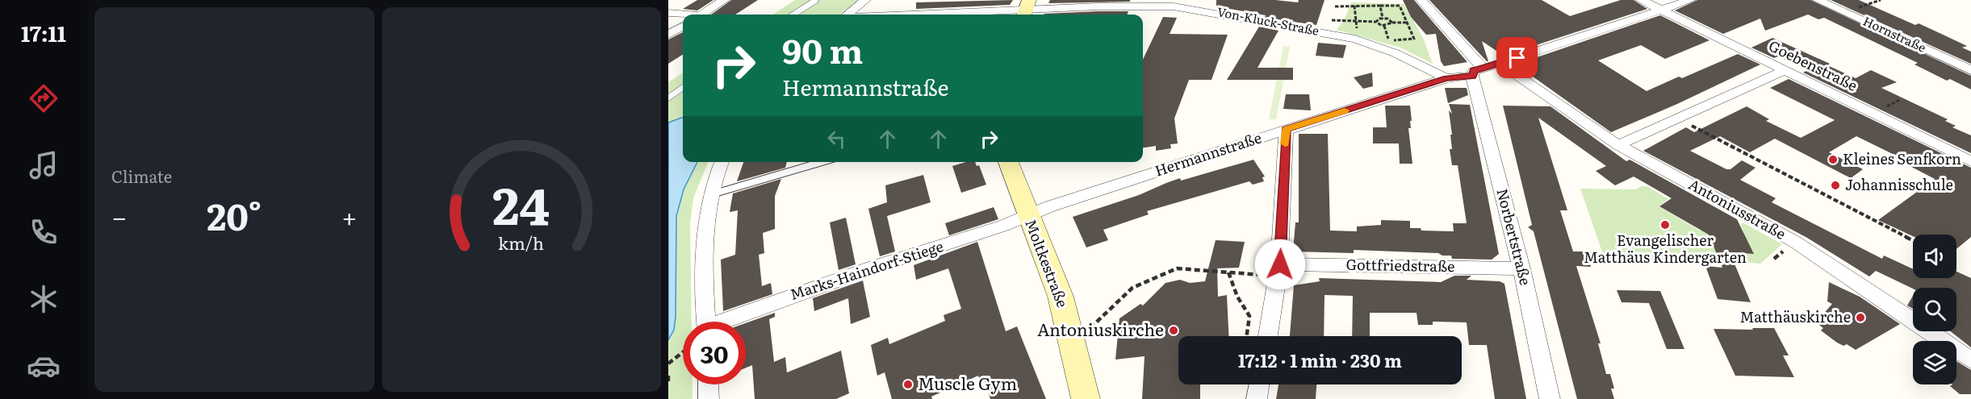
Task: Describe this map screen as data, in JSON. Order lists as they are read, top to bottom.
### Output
{
  "streets": {
    "main road": ["Moltkestraße"],
    "street": [
      "Von-Kluck-Straße",
      "Hornstraße",
      "Goebenstraße",
      "Hermannstraße",
      "Antoniusstraße",
      "Norbertstraße",
      "Gottfriedstraße",
      "Marks-Haindorf-Stiege"
    ]
  },
  "crossings": [
    ["Von-Kluck-Straße", "Hermannstraße"],
    ["Goebenstraße", "Hermannstraße"],
    ["Hermannstraße", "Antoniusstraße"],
    ["Hermannstraße", "Norbertstraße"],
    ["Hermannstraße", "Moltkestraße"],
    ["Hermannstraße", "Marks-Haindorf-Stiege"],
    ["Norbertstraße", "Gottfriedstraße"],
    ["Moltkestraße", "Marks-Haindorf-Stiege"]
  ],
  "places": [
    "Kleines Senfkorn",
    "Johannisschule",
    "Evangelischer Matthäus Kindergarten",
    "Matthäuskirche",
    "Antoniuskirche",
    "Muscle Gym"
  ],
  "page": {
    "tabs": "17:11",
    "tile": "Climate",
    "turn": ["90 m", "Hermannstraße"],
    "heat": ["−", "20°", "+"],
    "limit": "30",
    "trip": "17:12 · 1 min · 230 m",
    "gauge": ["24", "km/h"]
  }
}
